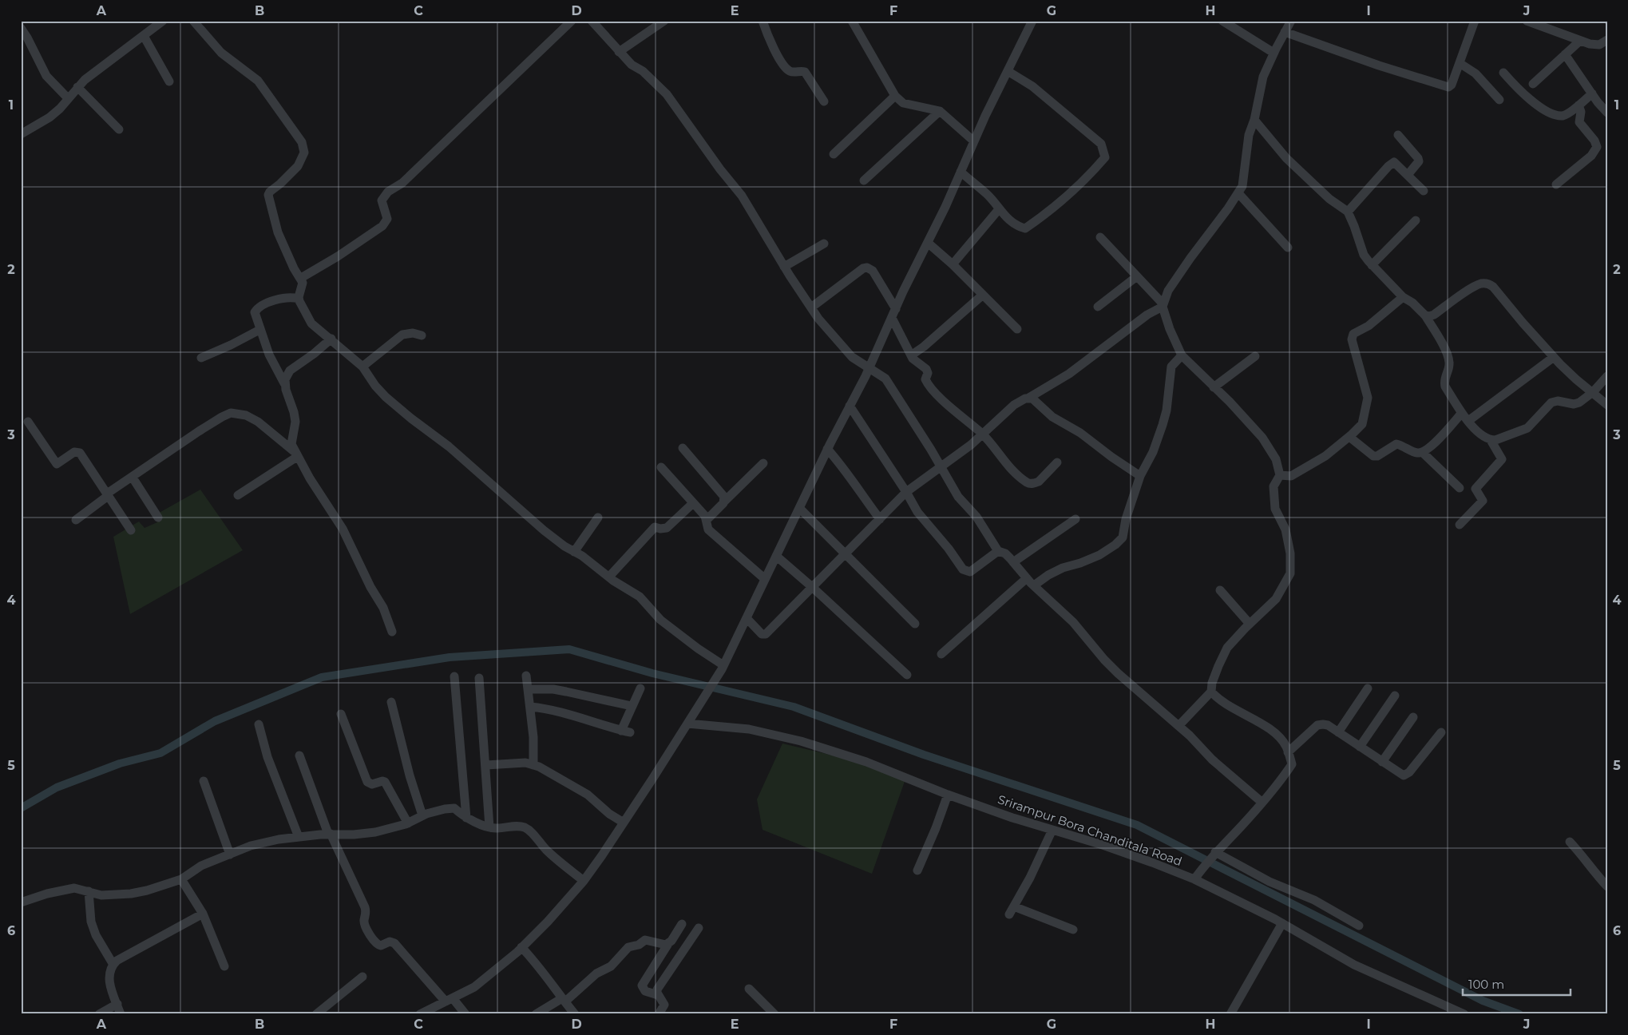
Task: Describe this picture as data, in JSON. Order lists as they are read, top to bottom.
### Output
{
  "streets": {
    "street": ["Srirampur Bora Chanditala Road"]
  },
  "scale_bar": "100 m",
  "grid": {
    "columns": [
      "A",
      "B",
      "C",
      "D",
      "E",
      "F",
      "G",
      "H",
      "I",
      "J"
    ],
    "rows": [
      "1",
      "2",
      "3",
      "4",
      "5",
      "6"
    ]
  }
}
